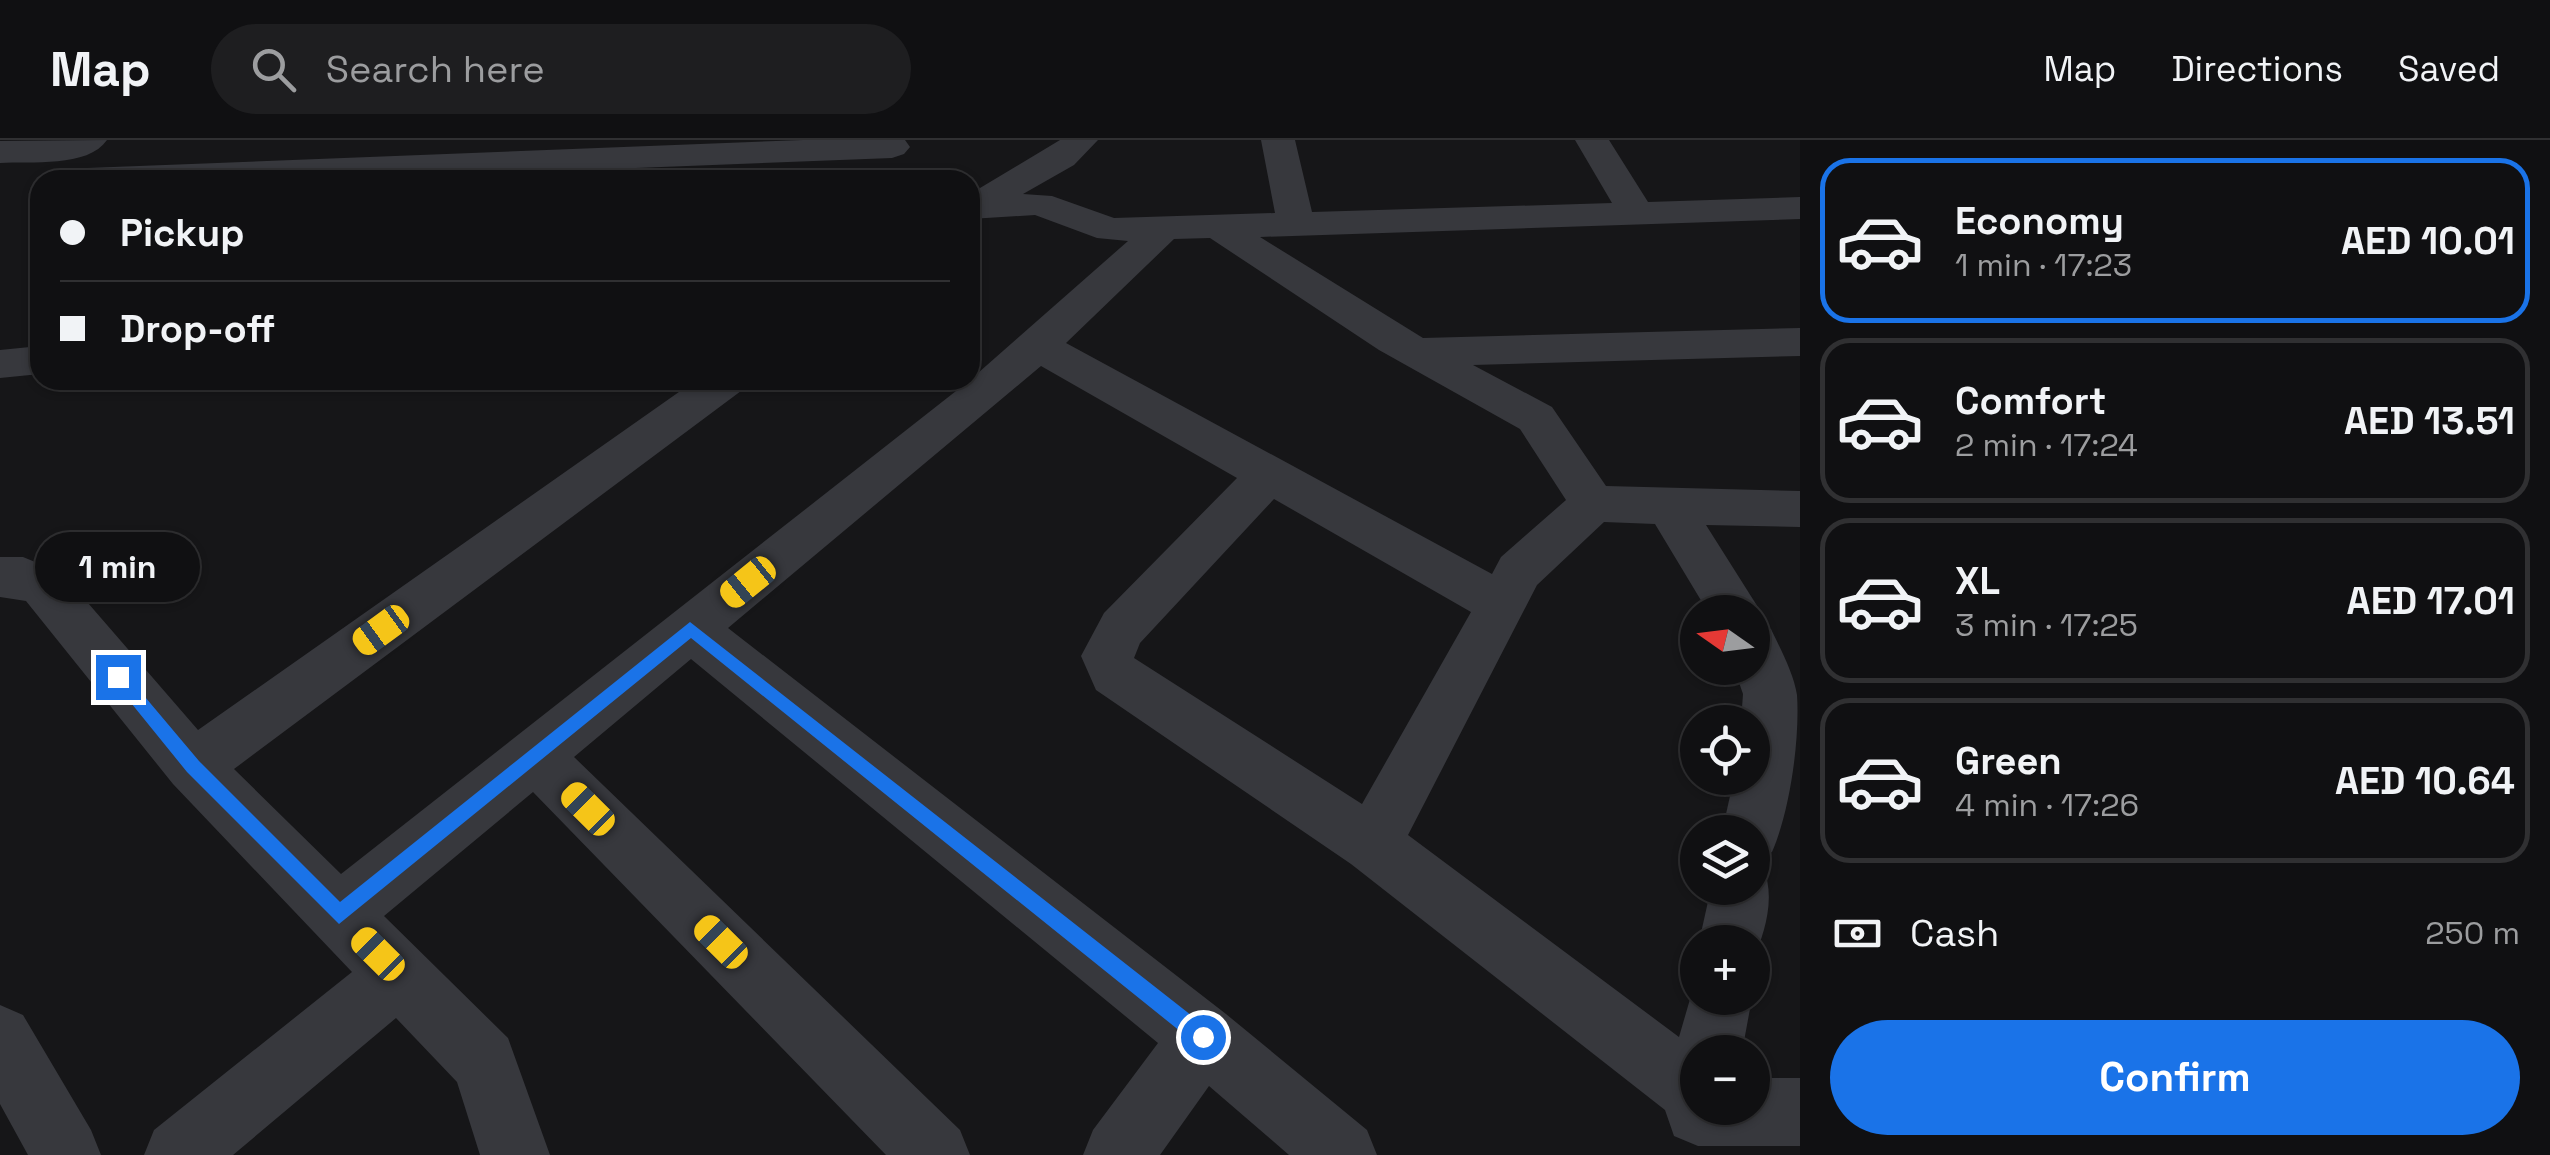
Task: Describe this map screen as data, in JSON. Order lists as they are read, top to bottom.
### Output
{
  "north": "left",
  "page": {
    "header": "Map",
    "search": "Search here",
    "nav": ["Map", "Directions", "Saved"],
    "list": [
      {
        "name": "Economy",
        "note": "1 min · 17:23",
        "value": "AED 10.01"
      },
      {
        "name": "Comfort",
        "note": "2 min · 17:24",
        "value": "AED 13.51"
      },
      {
        "name": "XL",
        "note": "3 min · 17:25",
        "value": "AED 17.01"
      },
      {
        "name": "Green",
        "note": "4 min · 17:26",
        "value": "AED 10.64"
      }
    ],
    "banner": ["Pickup", "Drop-off"],
    "bubble": "1 min",
    "map_buttons": ["+", "−"],
    "pay": ["Cash", "250 m"],
    "buttons": "Confirm"
  }
}
